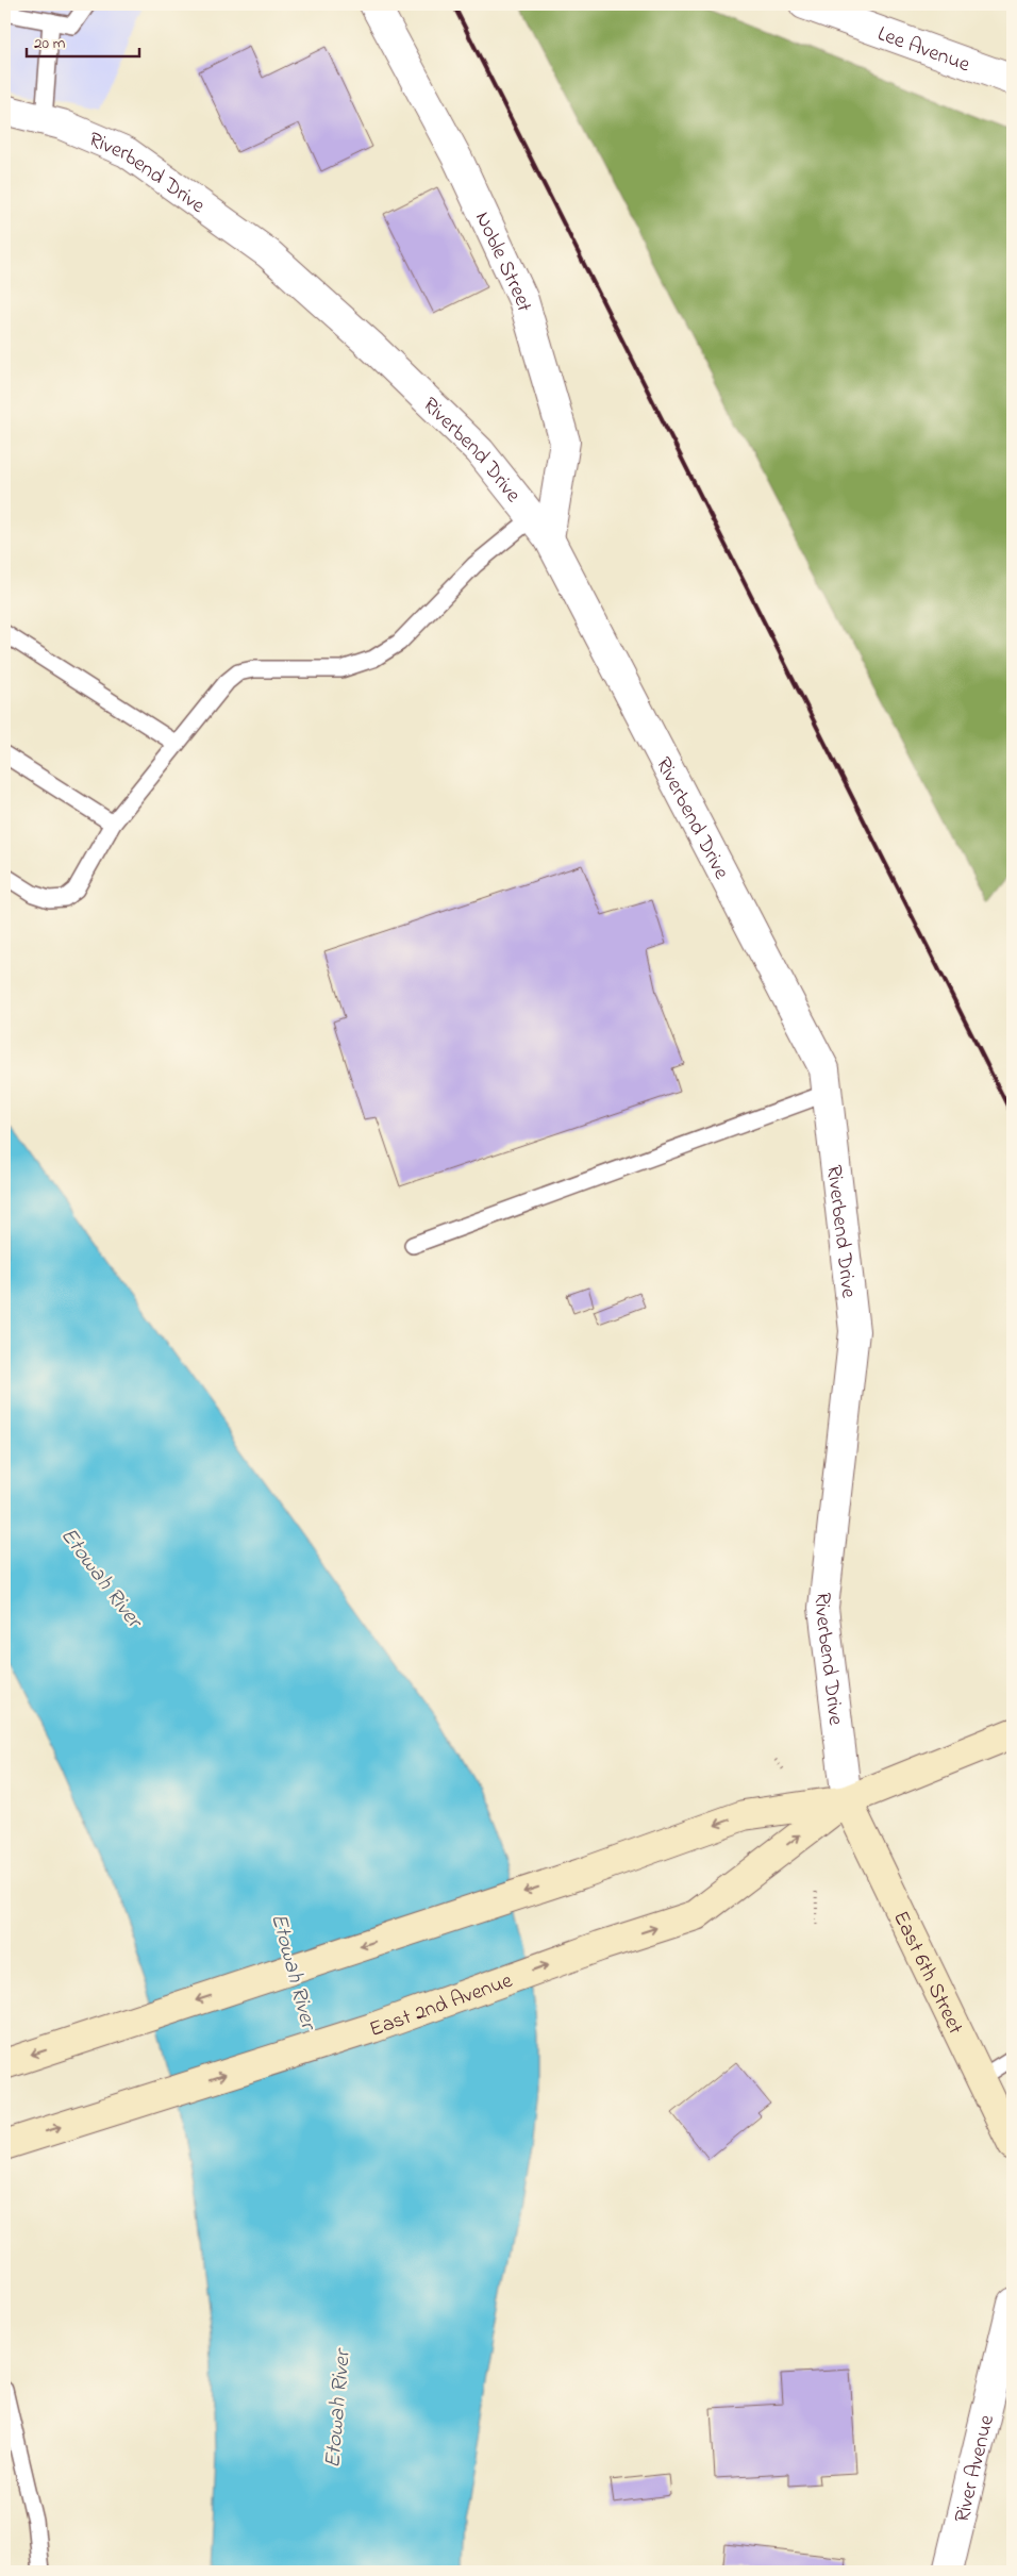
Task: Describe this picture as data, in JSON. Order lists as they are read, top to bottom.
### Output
{
  "streets": {
    "main road": ["East 6th Street", "East 2nd Avenue"],
    "street": [
      "Lee Avenue",
      "Riverbend Drive",
      "Noble Street",
      "River Avenue"
    ]
  },
  "crossings": [
    ["Riverbend Drive", "Noble Street"],
    ["Riverbend Drive", "East 6th Street"],
    ["Riverbend Drive", "East 2nd Avenue"],
    ["East 6th Street", "East 2nd Avenue"]
  ],
  "water": ["Etowah River"],
  "scale_bar": "20 m"
}
